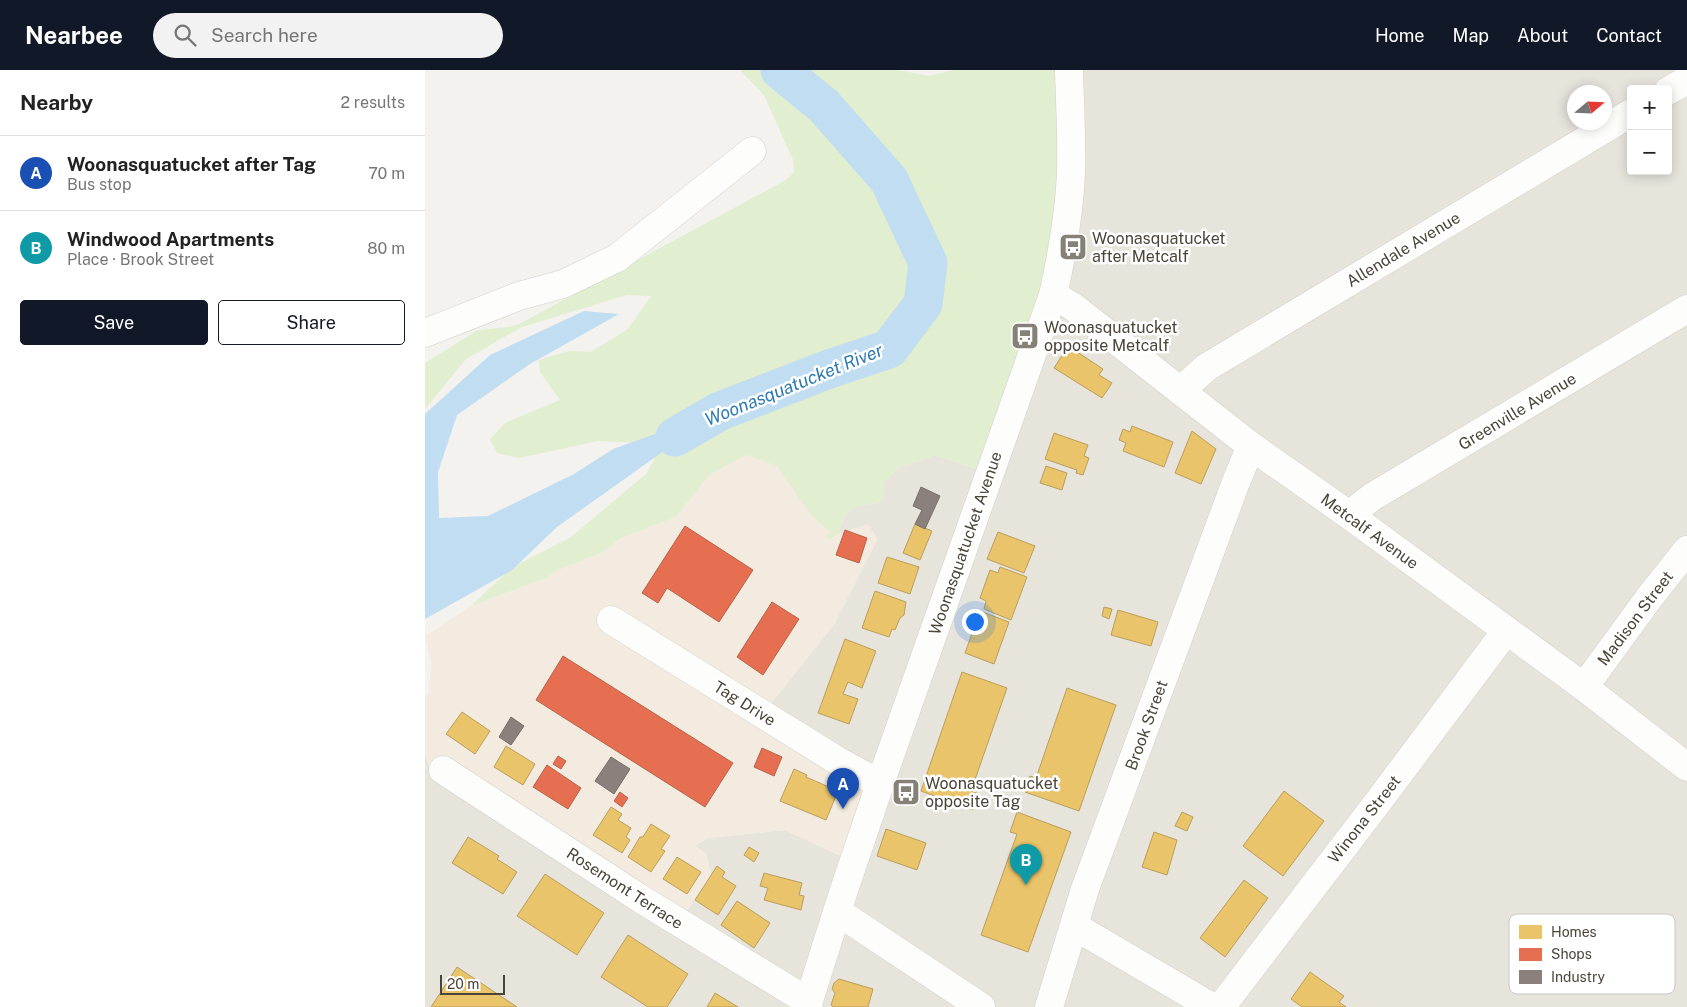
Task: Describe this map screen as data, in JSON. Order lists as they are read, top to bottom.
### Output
{
  "streets": {
    "street": [
      "Allendale Avenue",
      "Greenville Avenue",
      "Metcalf Avenue",
      "Woonasquatucket Avenue",
      "Madison Street",
      "Tag Drive",
      "Brook Street",
      "Winona Street",
      "Rosemont Terrace"
    ]
  },
  "crossings": [
    ["Allendale Avenue", "Metcalf Avenue"],
    ["Greenville Avenue", "Metcalf Avenue"],
    ["Metcalf Avenue", "Woonasquatucket Avenue"],
    ["Metcalf Avenue", "Madison Street"],
    ["Metcalf Avenue", "Brook Street"],
    ["Metcalf Avenue", "Winona Street"],
    ["Woonasquatucket Avenue", "Tag Drive"],
    ["Woonasquatucket Avenue", "Rosemont Terrace"]
  ],
  "water": ["Woonasquatucket River"],
  "places": {
    "bus stop": ["Woonasquatucket after Metcalf", "Woonasquatucket opposite Metcalf", "Woonasquatucket opposite Tag"]
  },
  "legend": ["Homes", "Shops", "Industry"],
  "scale_bar": "20 m",
  "north": "right",
  "page": {
    "header": "Nearbee",
    "search": "Search here",
    "nav": [
      "Home",
      "Map",
      "About",
      "Contact"
    ],
    "heading": ["Nearby", "2 results"],
    "map_buttons": ["+", "−"],
    "list": [
      {
        "mark": "A",
        "name": "Woonasquatucket after Tag",
        "note": "Bus stop",
        "value": "70 m"
      },
      {
        "mark": "B",
        "name": "Windwood Apartments",
        "note": "Place · Brook Street",
        "value": "80 m"
      }
    ],
    "buttons": ["Save", "Share"],
    "pins": ["A", "B"],
    "scale": "20 m"
  }
}
